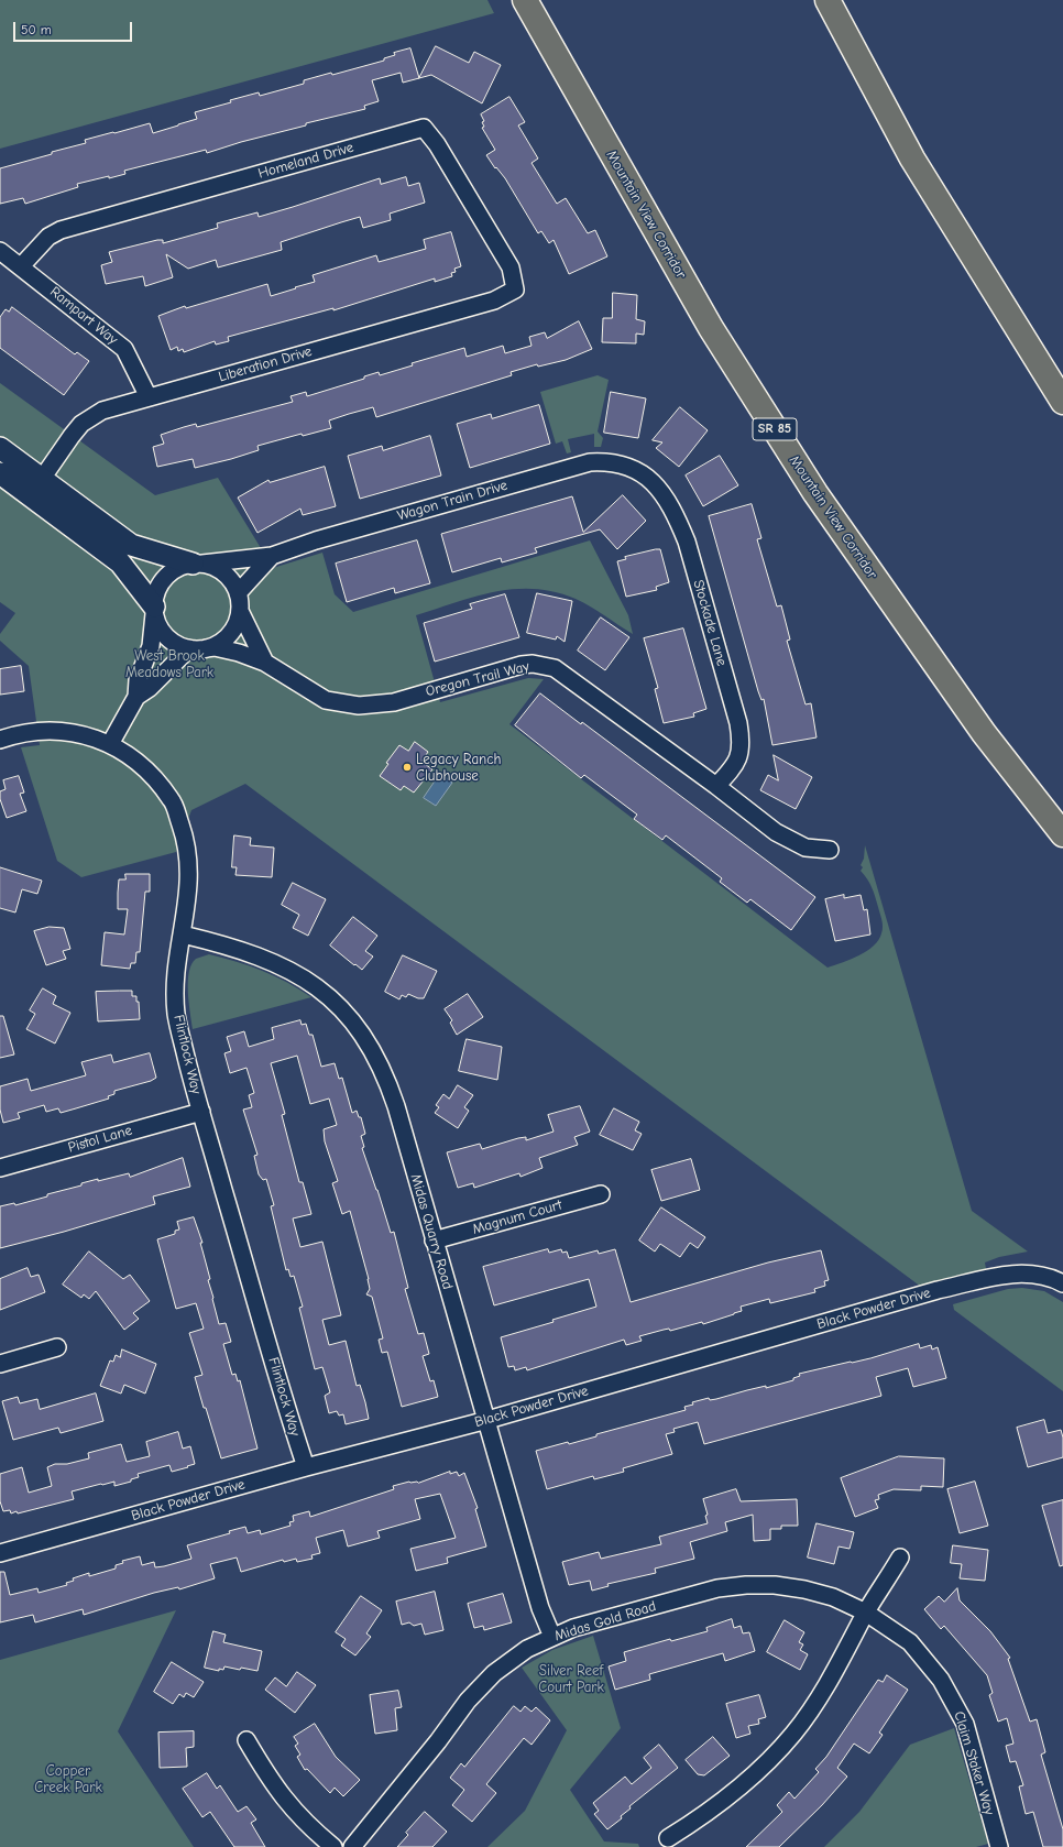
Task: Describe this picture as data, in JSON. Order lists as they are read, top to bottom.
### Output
{
  "streets": {
    "highway": ["Mountain View Corridor", "SR 85"],
    "street": [
      "Homeland Drive",
      "Rampart Way",
      "Liberation Drive",
      "Wagon Train Drive",
      "Stockade Lane",
      "Oregon Trail Way",
      "Flintlock Way",
      "Pistol Lane",
      "Magnum Court",
      "Midas Quarry Road",
      "Black Powder Drive",
      "Midas Gold Road",
      "Claim Staker Way"
    ]
  },
  "crossings": [
    ["Homeland Drive", "Rampart Way"],
    ["Homeland Drive", "Liberation Drive"],
    ["Rampart Way", "Liberation Drive"],
    ["Wagon Train Drive", "Stockade Lane"],
    ["Wagon Train Drive", "Oregon Trail Way"],
    ["Stockade Lane", "Oregon Trail Way"],
    ["Flintlock Way", "Pistol Lane"],
    ["Flintlock Way", "Midas Quarry Road"],
    ["Flintlock Way", "Black Powder Drive"],
    ["Magnum Court", "Midas Quarry Road"],
    ["Midas Quarry Road", "Black Powder Drive"],
    ["Midas Quarry Road", "Midas Gold Road"],
    ["Midas Gold Road", "Claim Staker Way"]
  ],
  "parks": ["West Brook Meadows Park", "Silver Reef Court Park", "Copper Creek Park"],
  "places": ["Legacy Ranch Clubhouse"],
  "scale_bar": "50 m"
}
